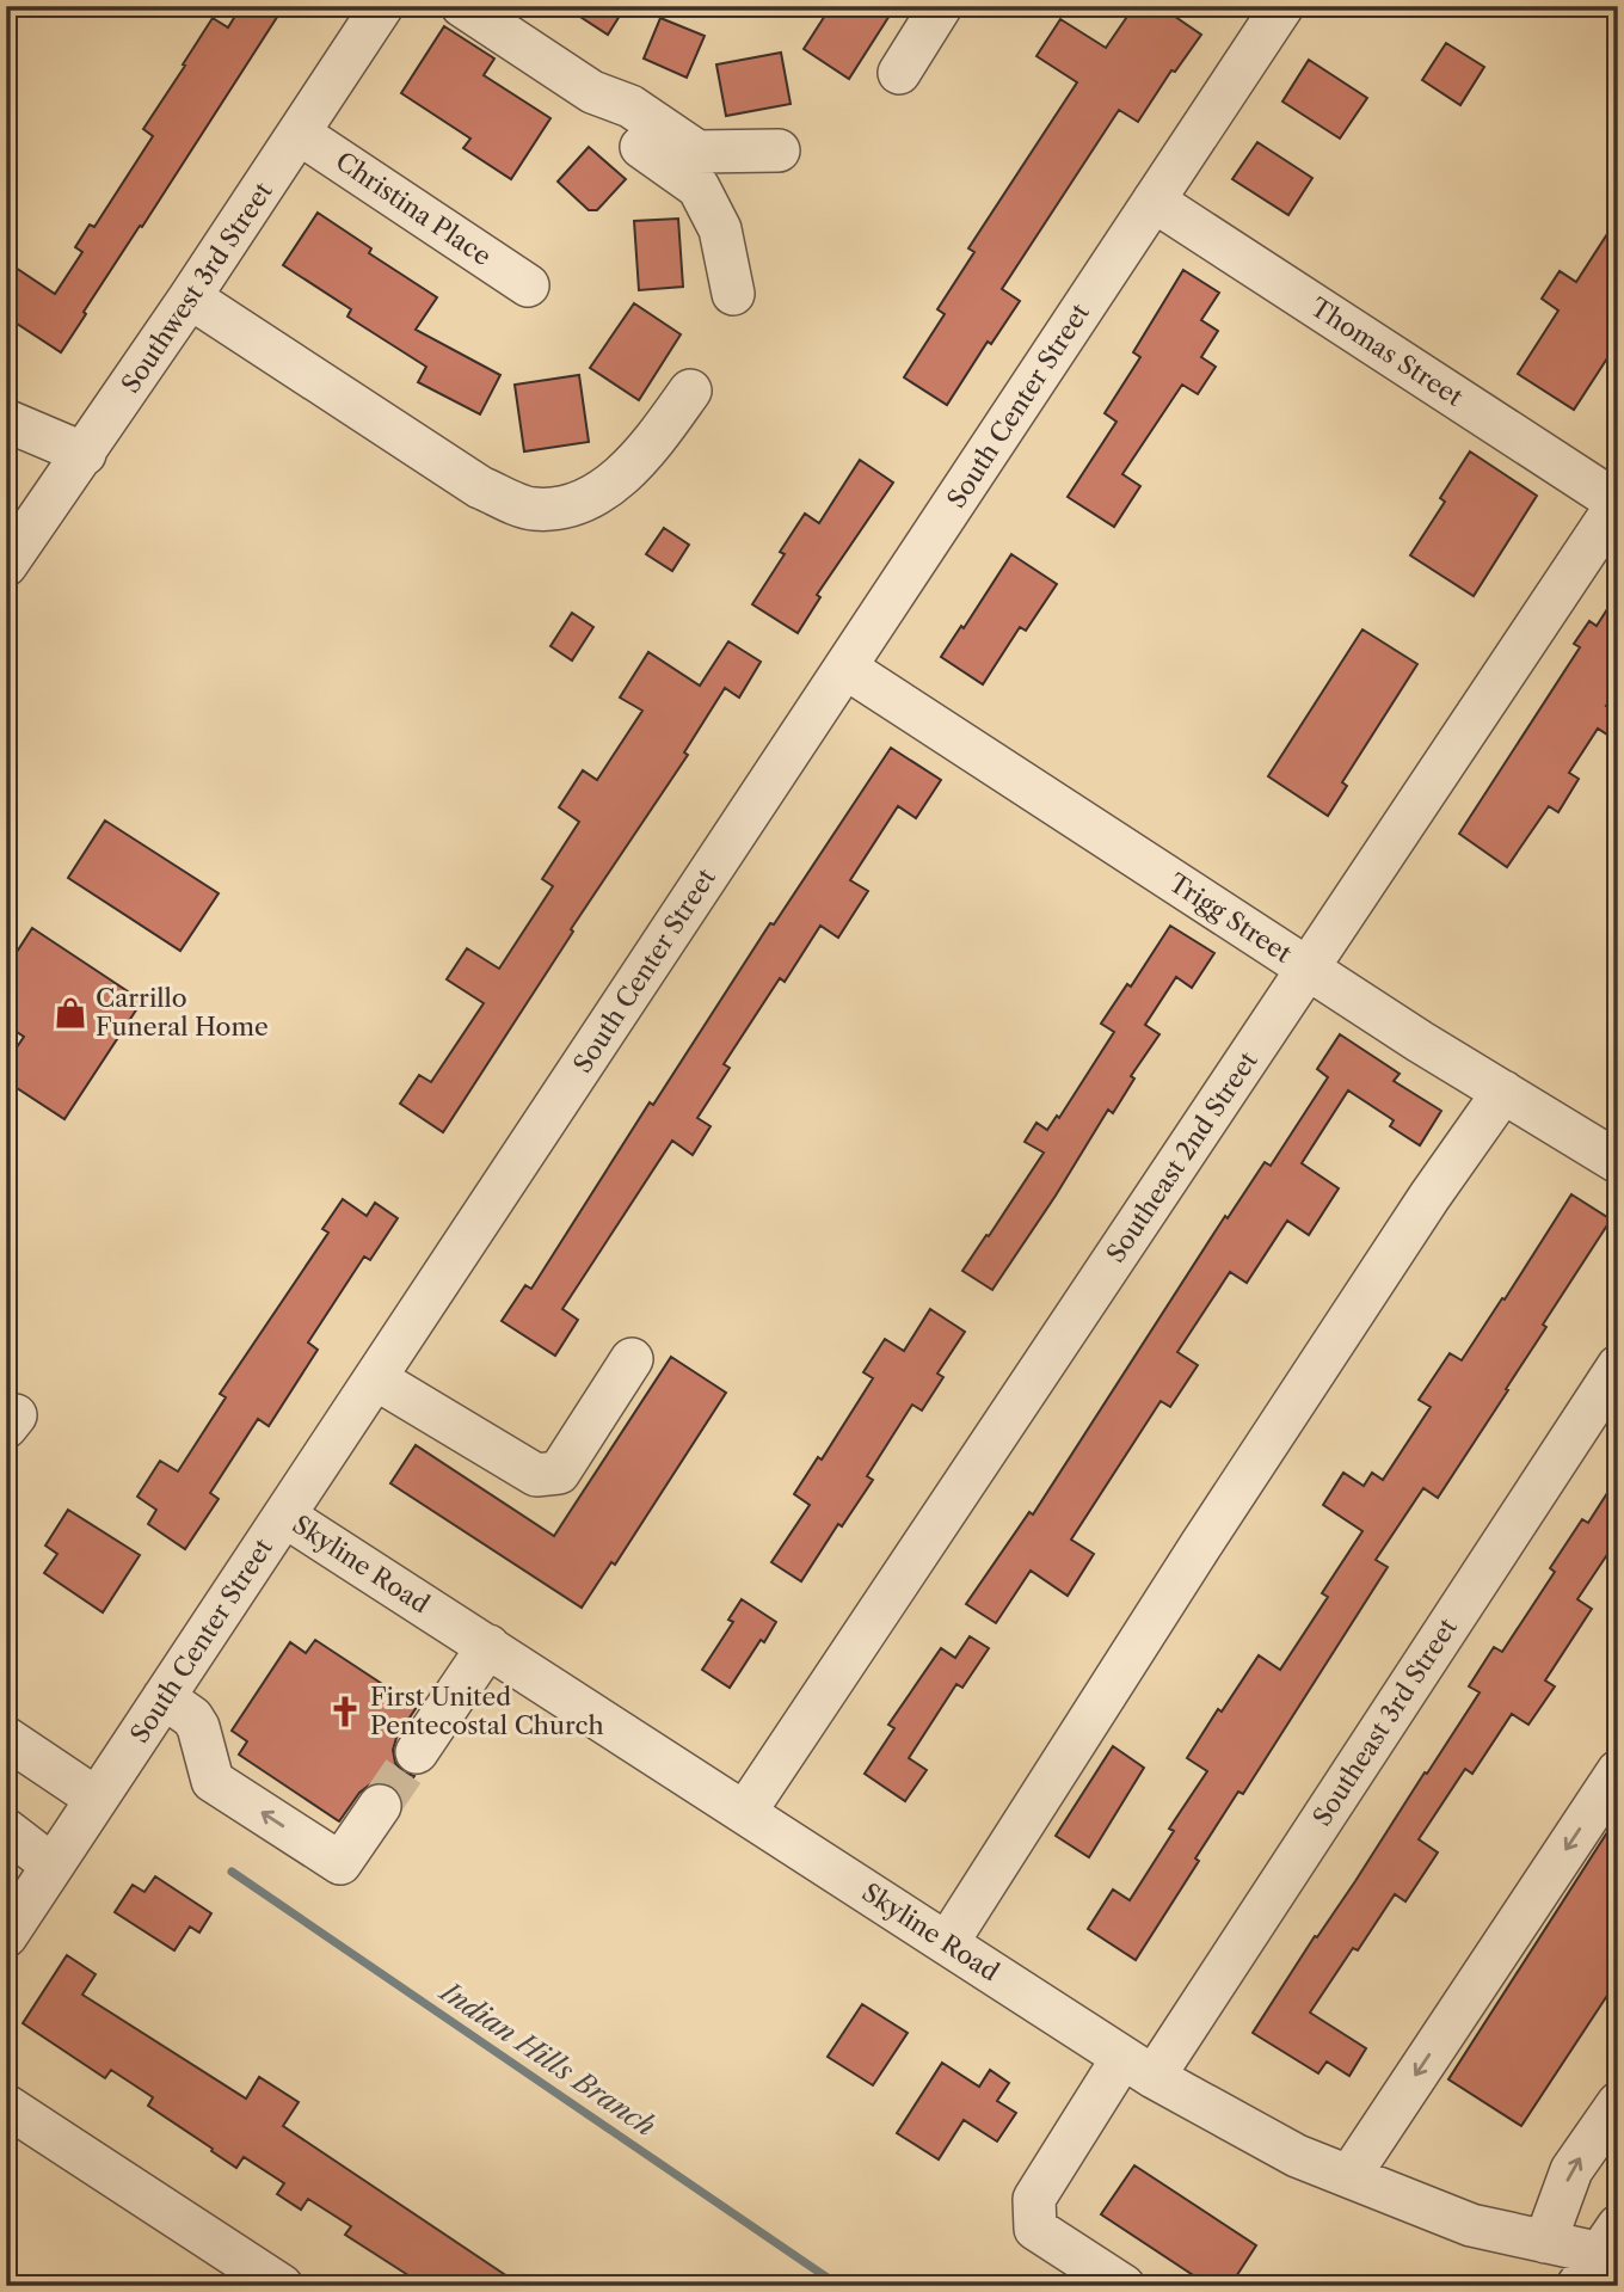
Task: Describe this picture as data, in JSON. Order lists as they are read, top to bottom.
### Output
{
  "streets": {
    "street": [
      "Christina Place",
      "Southwest 3rd Street",
      "Thomas Street",
      "South Center Street",
      "Trigg Street",
      "Southeast 2nd Street",
      "Skyline Road",
      "Southeast 3rd Street"
    ]
  },
  "crossings": [
    ["Christina Place", "Southwest 3rd Street"],
    ["Thomas Street", "South Center Street"],
    ["Thomas Street", "Southeast 2nd Street"],
    ["South Center Street", "Trigg Street"],
    ["South Center Street", "Skyline Road"],
    ["Trigg Street", "Southeast 2nd Street"],
    ["Southeast 2nd Street", "Skyline Road"],
    ["Skyline Road", "Southeast 3rd Street"]
  ],
  "water": ["Indian Hills Branch"],
  "places": {
    "shop": ["Carrillo Funeral Home"],
    "church": ["First United Pentecostal Church"]
  }
}
